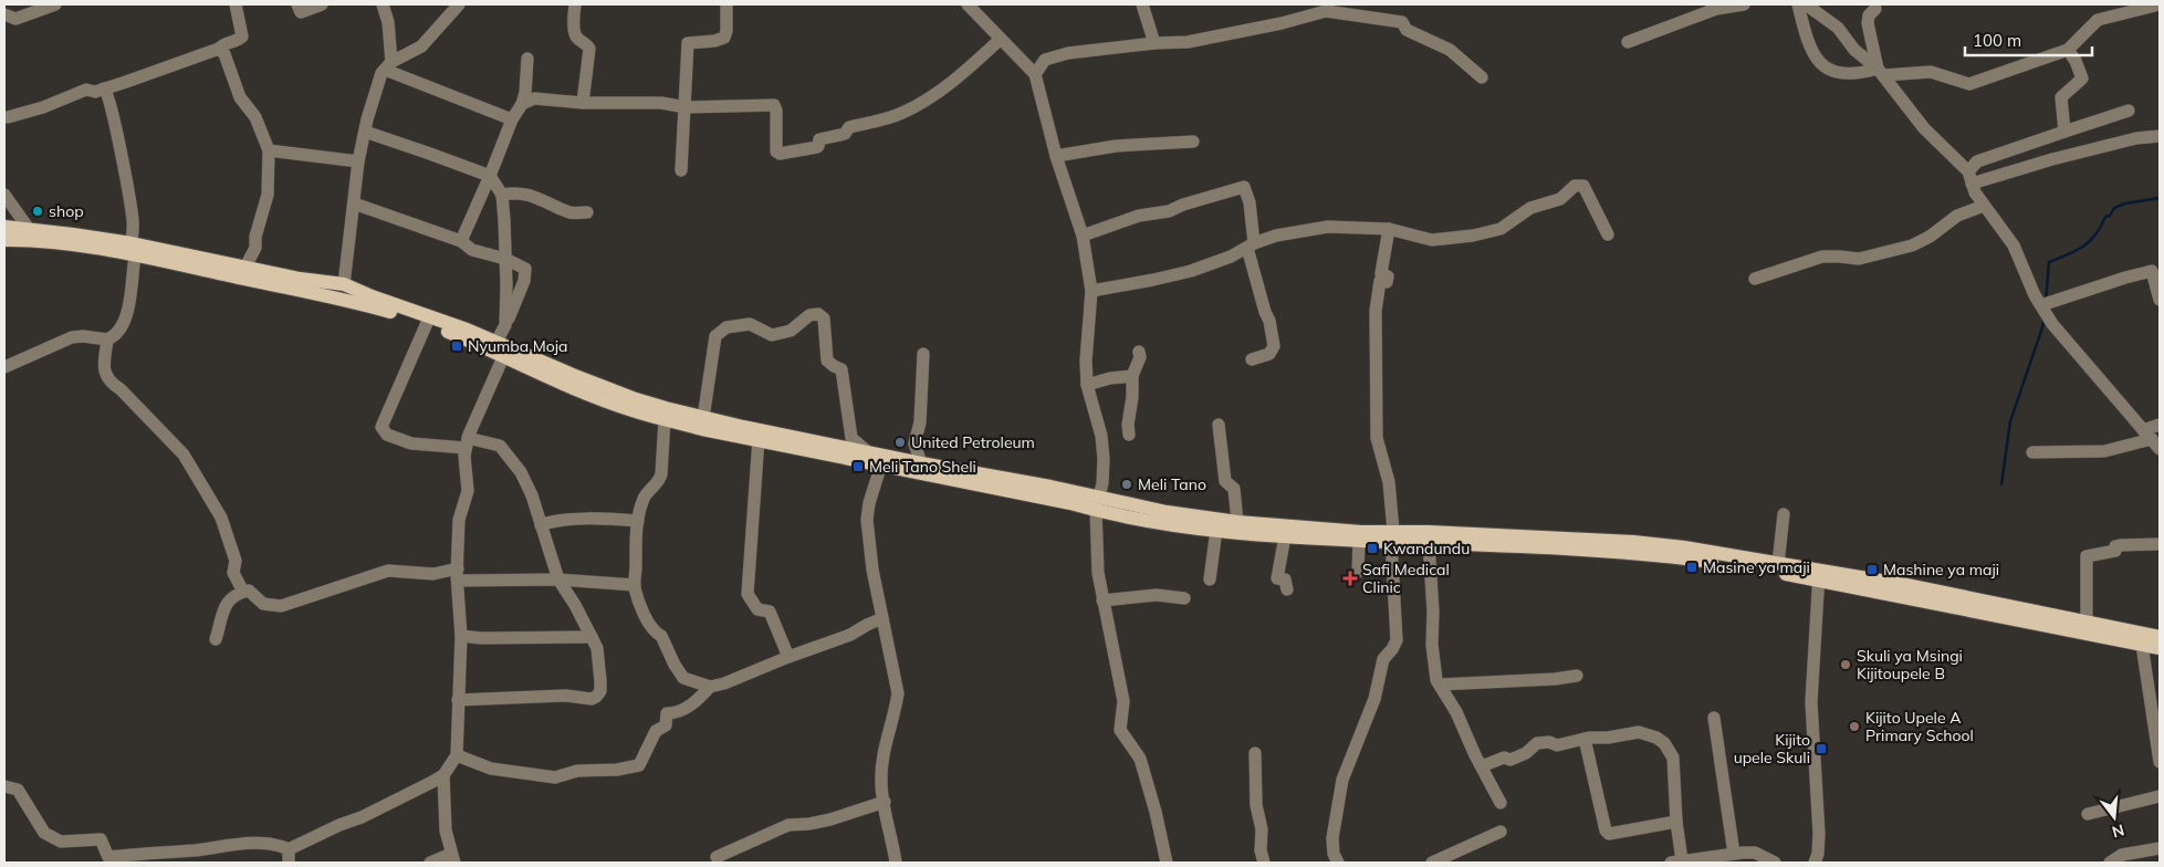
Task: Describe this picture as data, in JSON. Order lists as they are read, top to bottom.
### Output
{
  "places": {
    "other": [
      "shop",
      "United Petroleum",
      "Meli Tano",
      "Skuli ya Msingi Kijitoupele B",
      "Kijito Upele A Primary School"
    ],
    "transit": [
      "Nyumba Moja",
      "Meli Tano Sheli",
      "Kwandundu",
      "Masine ya maji",
      "Mashine ya maji",
      "Kijito upele Skuli"
    ],
    "health": ["Safi Medical Clinic"]
  },
  "scale_bar": "100 m",
  "north": "bottom"
}
